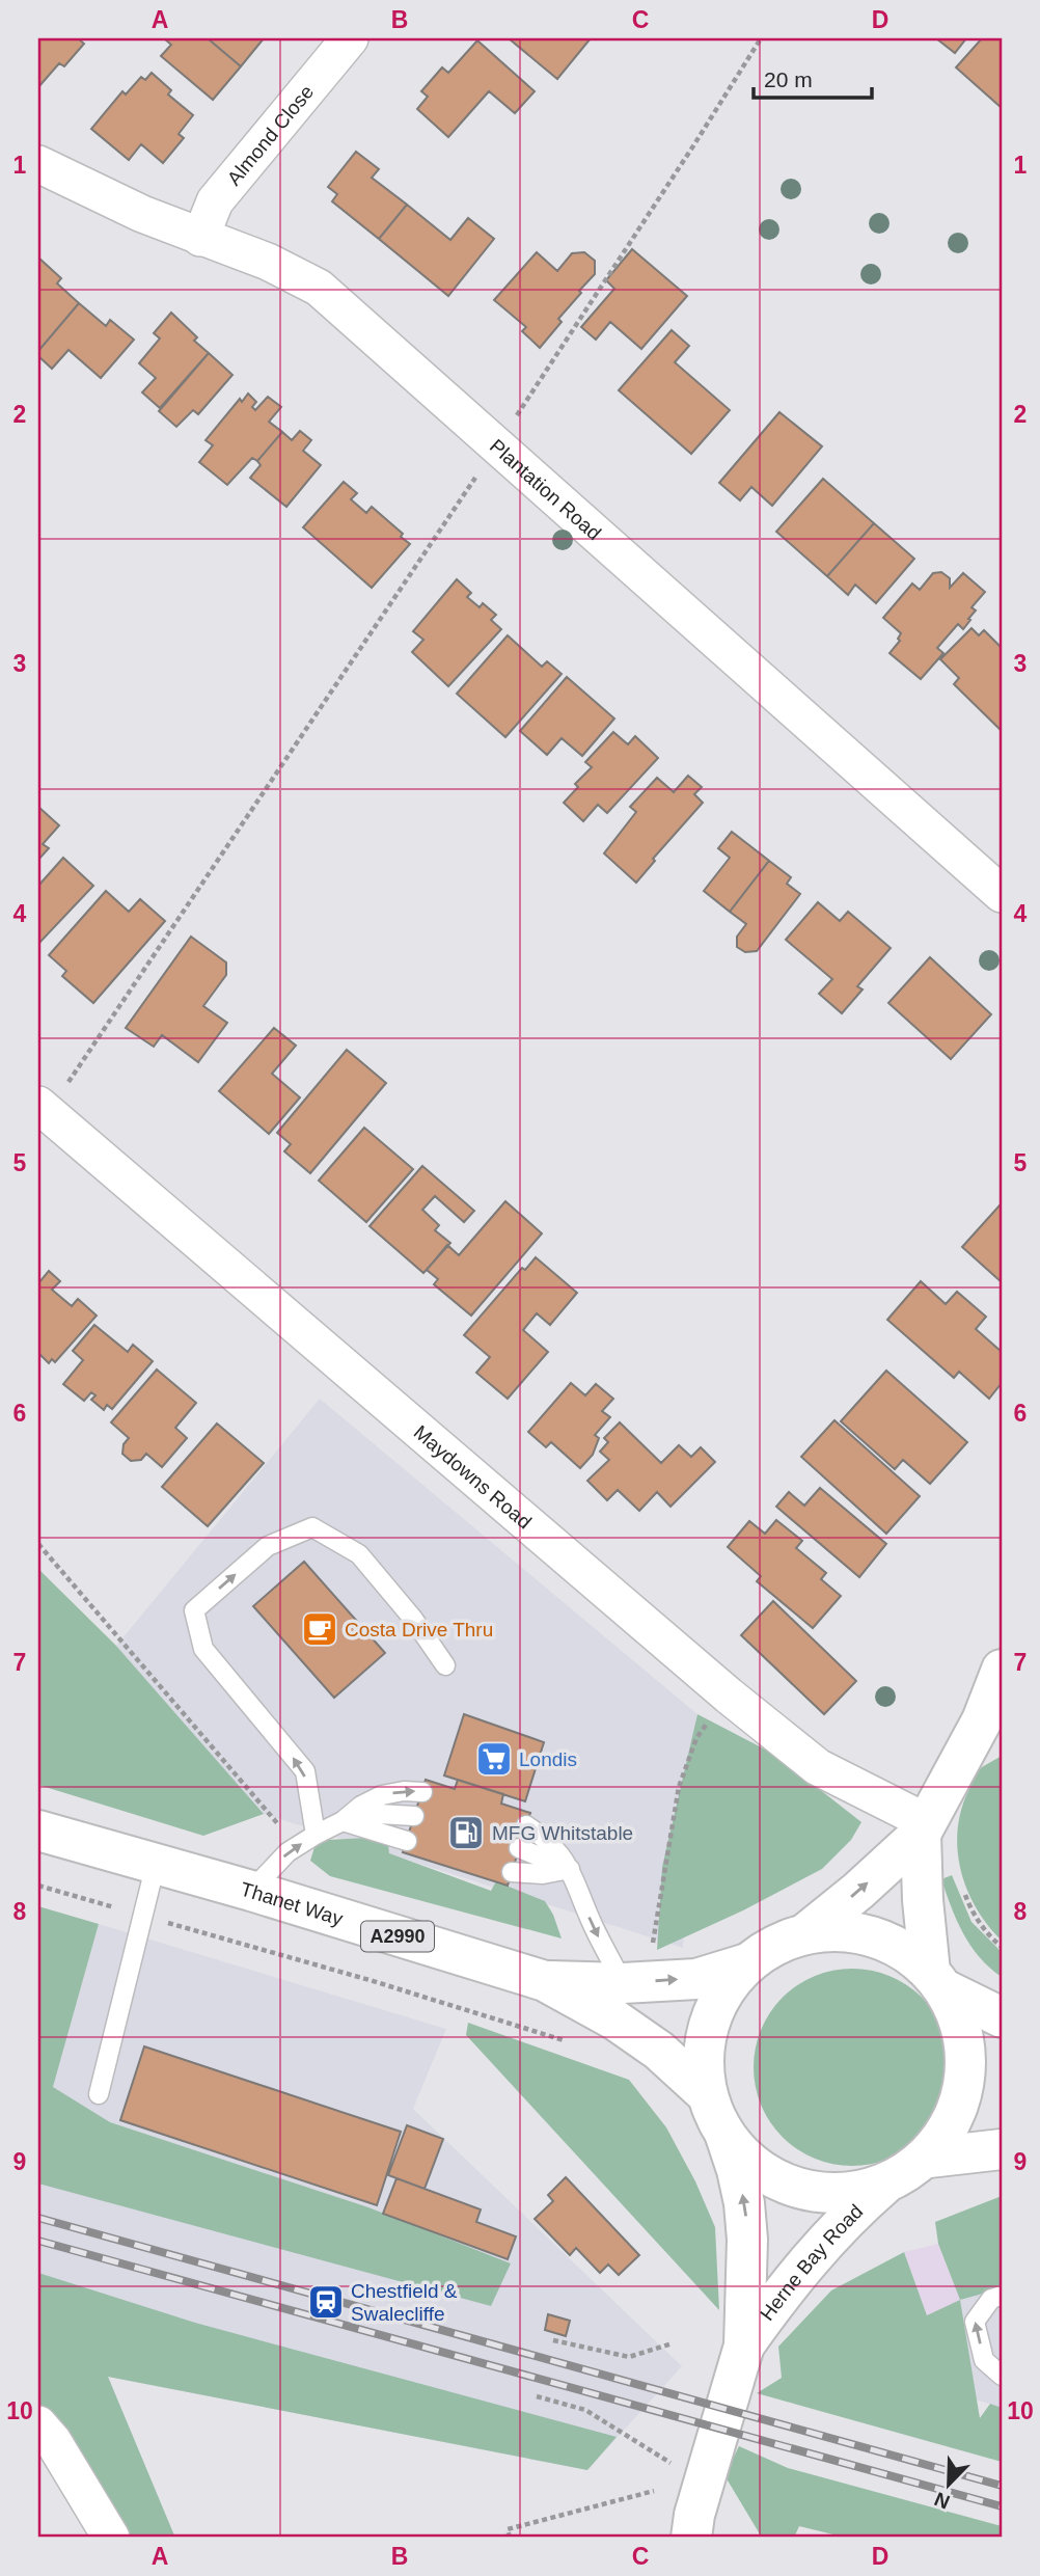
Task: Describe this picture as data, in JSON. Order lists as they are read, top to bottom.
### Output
{
  "streets": {
    "main road": ["Thanet Way", "A2990", "Herne Bay Road"],
    "street": ["Almond Close", "Plantation Road", "Maydowns Road"]
  },
  "crossings": [
    ["Almond Close", "Plantation Road"]
  ],
  "places": {
    "cafe": ["Costa Drive Thru"],
    "supermarket": ["Londis"],
    "fuel station": ["MFG Whitstable"],
    "station": ["Chestfield & Swalecliffe"]
  },
  "scale_bar": "20 m",
  "north": "bottom left",
  "grid": {
    "columns": [
      "A",
      "B",
      "C",
      "D"
    ],
    "rows": [
      "1",
      "2",
      "3",
      "4",
      "5",
      "6",
      "7",
      "8",
      "9",
      "10"
    ]
  }
}
